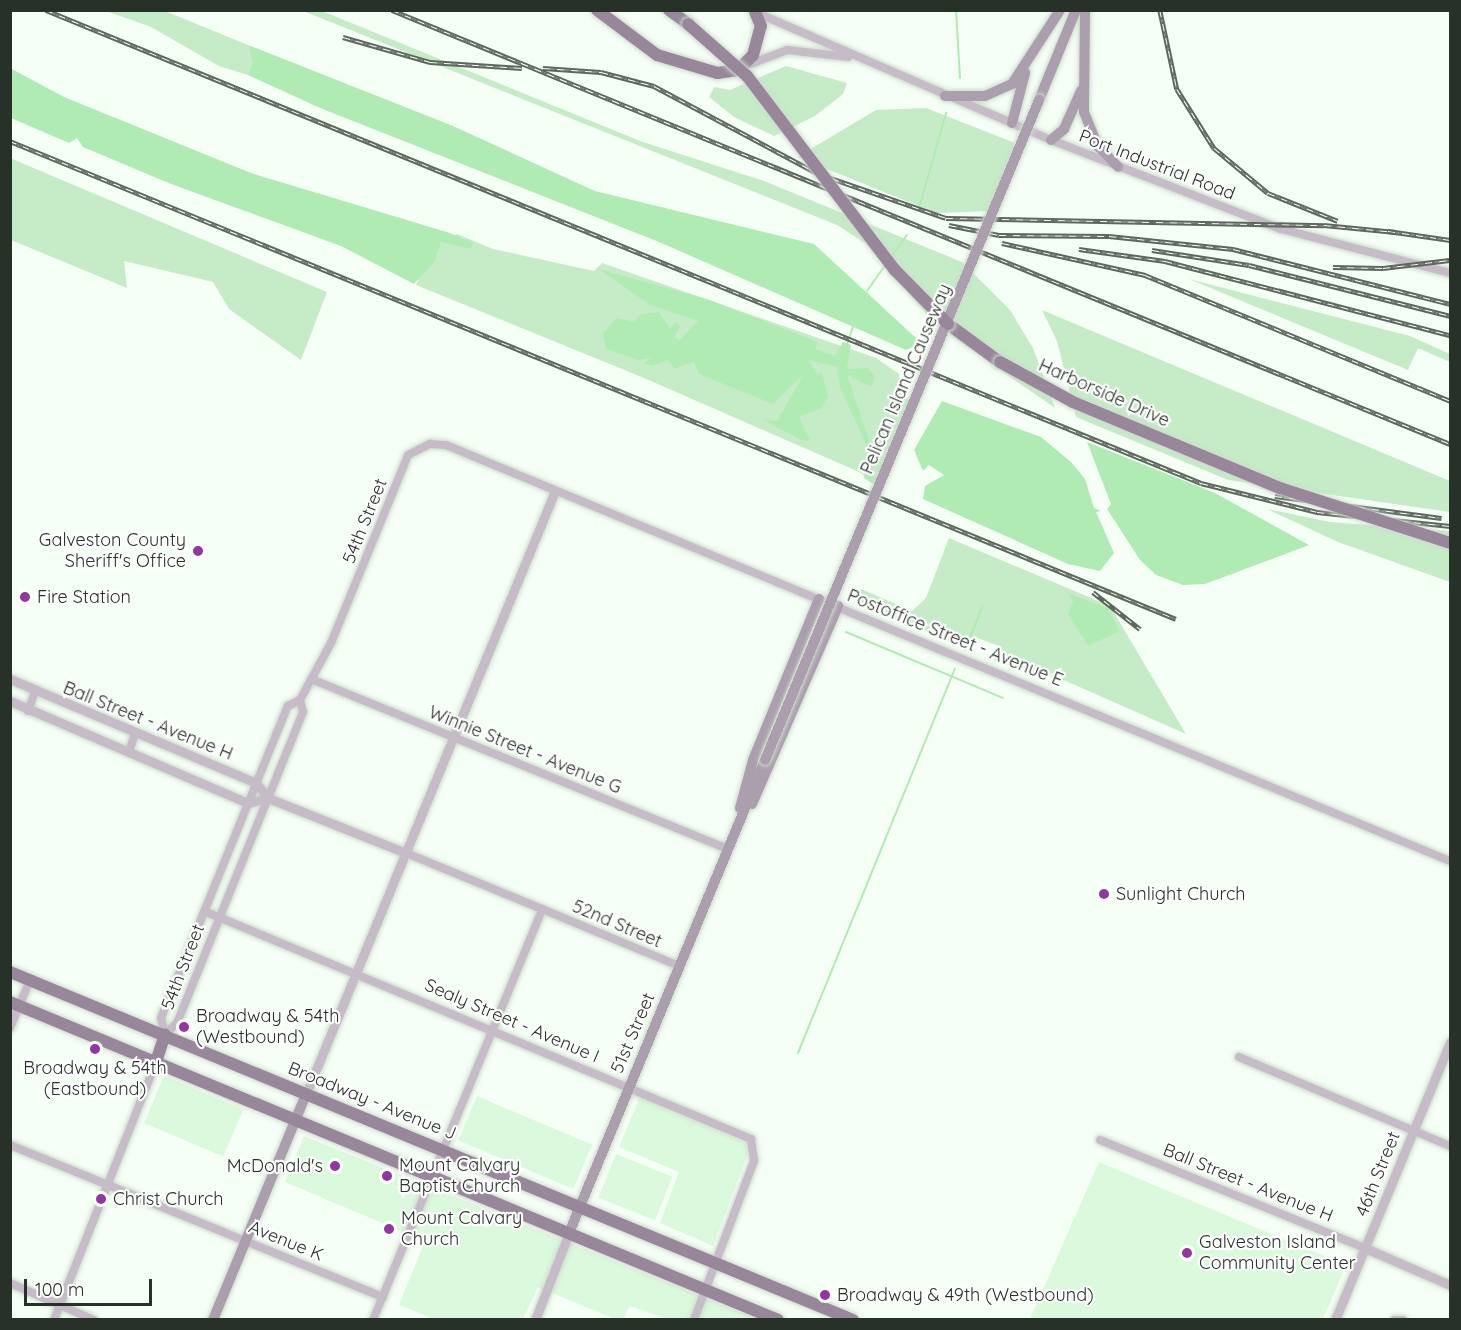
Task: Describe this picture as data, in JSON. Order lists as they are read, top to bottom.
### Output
{
  "streets": {
    "main road": [
      "Pelican Island Causeway",
      "Harborside Drive",
      "51st Street",
      "Broadway - Avenue J"
    ],
    "street": [
      "Port Industrial Road",
      "54th Street",
      "Postoffice Street - Avenue E",
      "Ball Street - Avenue H",
      "Winnie Street - Avenue G",
      "52nd Street",
      "Sealy Street - Avenue I",
      "46th Street",
      "Avenue K"
    ]
  },
  "crossings": [
    ["Pelican Island Causeway", "Harborside Drive"],
    ["Pelican Island Causeway", "51st Street"],
    ["54th Street", "Postoffice Street - Avenue E"],
    ["54th Street", "Ball Street - Avenue H"],
    ["54th Street", "Winnie Street - Avenue G"],
    ["54th Street", "Sealy Street - Avenue I"],
    ["54th Street", "Broadway - Avenue J"],
    ["Ball Street - Avenue H", "52nd Street"],
    ["Ball Street - Avenue H", "46th Street"],
    ["Winnie Street - Avenue G", "51st Street"],
    ["52nd Street", "51st Street"],
    ["Sealy Street - Avenue I", "51st Street"],
    ["Sealy Street - Avenue I", "Broadway - Avenue J"],
    ["51st Street", "Broadway - Avenue J"]
  ],
  "places": [
    "Galveston County Sheriff's Office",
    "Fire Station",
    "Sunlight Church",
    "Broadway & 54th (Westbound)",
    "Broadway & 54th (Eastbound)",
    "McDonald's",
    "Mount Calvary Baptist Church",
    "Christ Church",
    "Mount Calvary Church",
    "Galveston Island Community Center",
    "Broadway & 49th (Westbound)"
  ],
  "scale_bar": "100 m"
}
